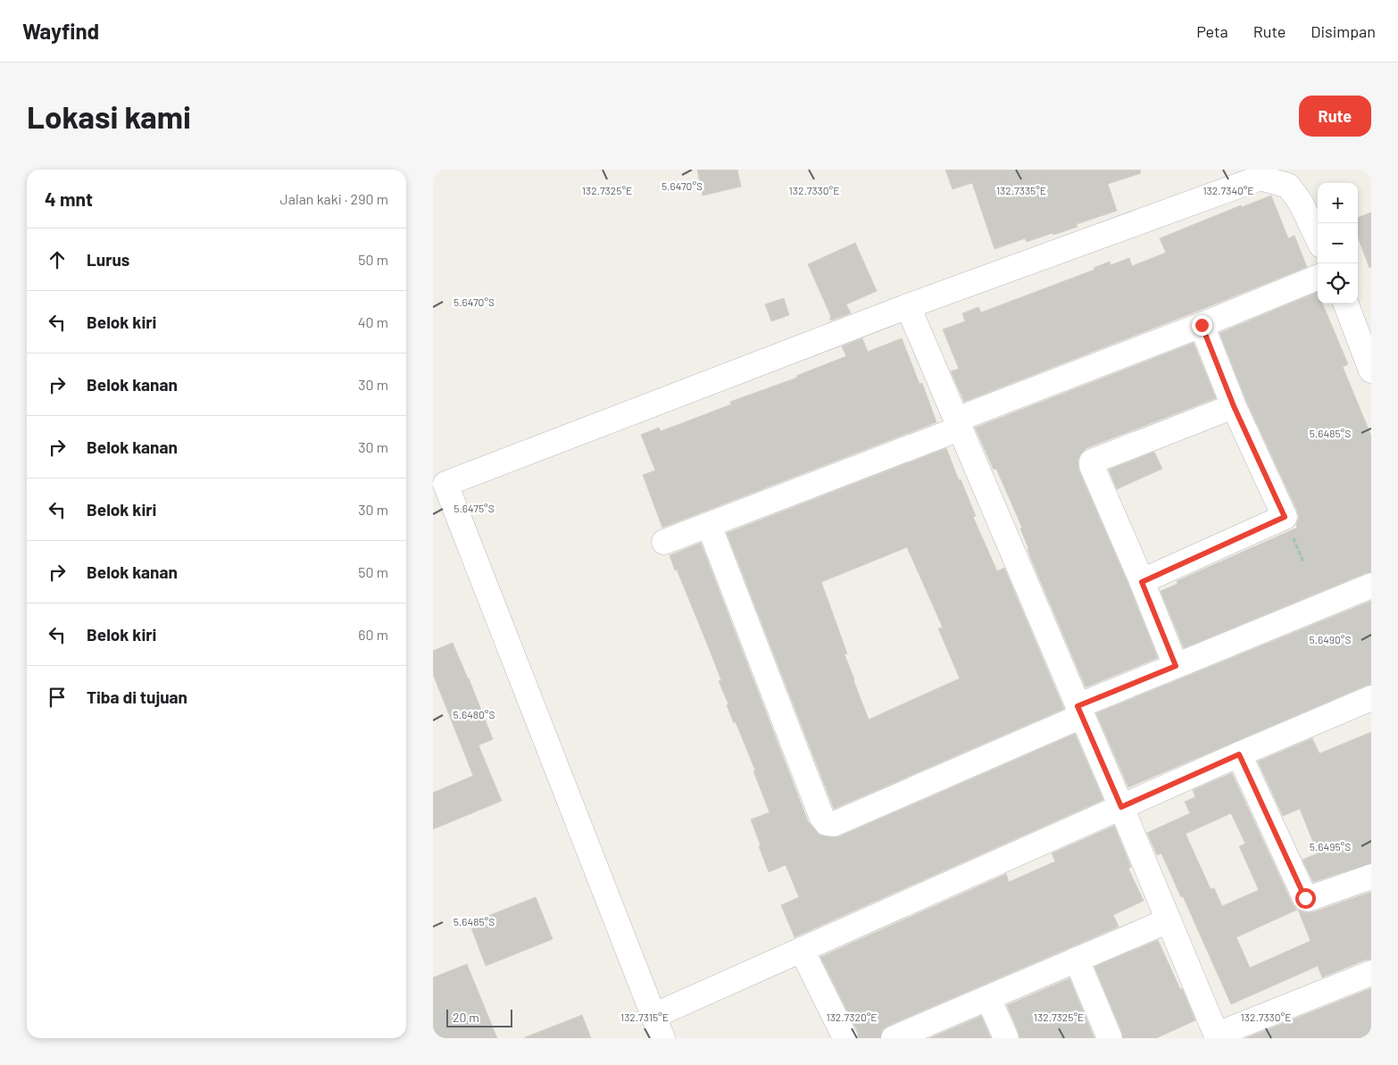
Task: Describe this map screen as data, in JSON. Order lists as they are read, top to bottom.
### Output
{
  "scale_bar": "20 m",
  "page": {
    "header": "Wayfind",
    "nav": ["Peta", "Rute", "Disimpan"],
    "buttons": "Rute",
    "title": "Lokasi kami",
    "heading": ["4 mnt", "Jalan kaki · 290 m"],
    "map_buttons": ["+", "−"],
    "list": [
      ["Lurus", "50 m"],
      ["Belok kiri", "40 m"],
      ["Belok kanan", "30 m"],
      ["Belok kanan", "30 m"],
      ["Belok kiri", "30 m"],
      ["Belok kanan", "50 m"],
      ["Belok kiri", "60 m"],
      "Tiba di tujuan"
    ],
    "scale": "20 m"
  },
  "coordinates": [
    "5.6470°S",
    "132.7325°E",
    "132.7330°E",
    "132.7335°E",
    "132.7340°E",
    "5.6485°S",
    "5.6475°S",
    "5.6490°S",
    "5.6480°S",
    "5.6495°S",
    "132.7315°E",
    "132.7320°E"
  ]
}
